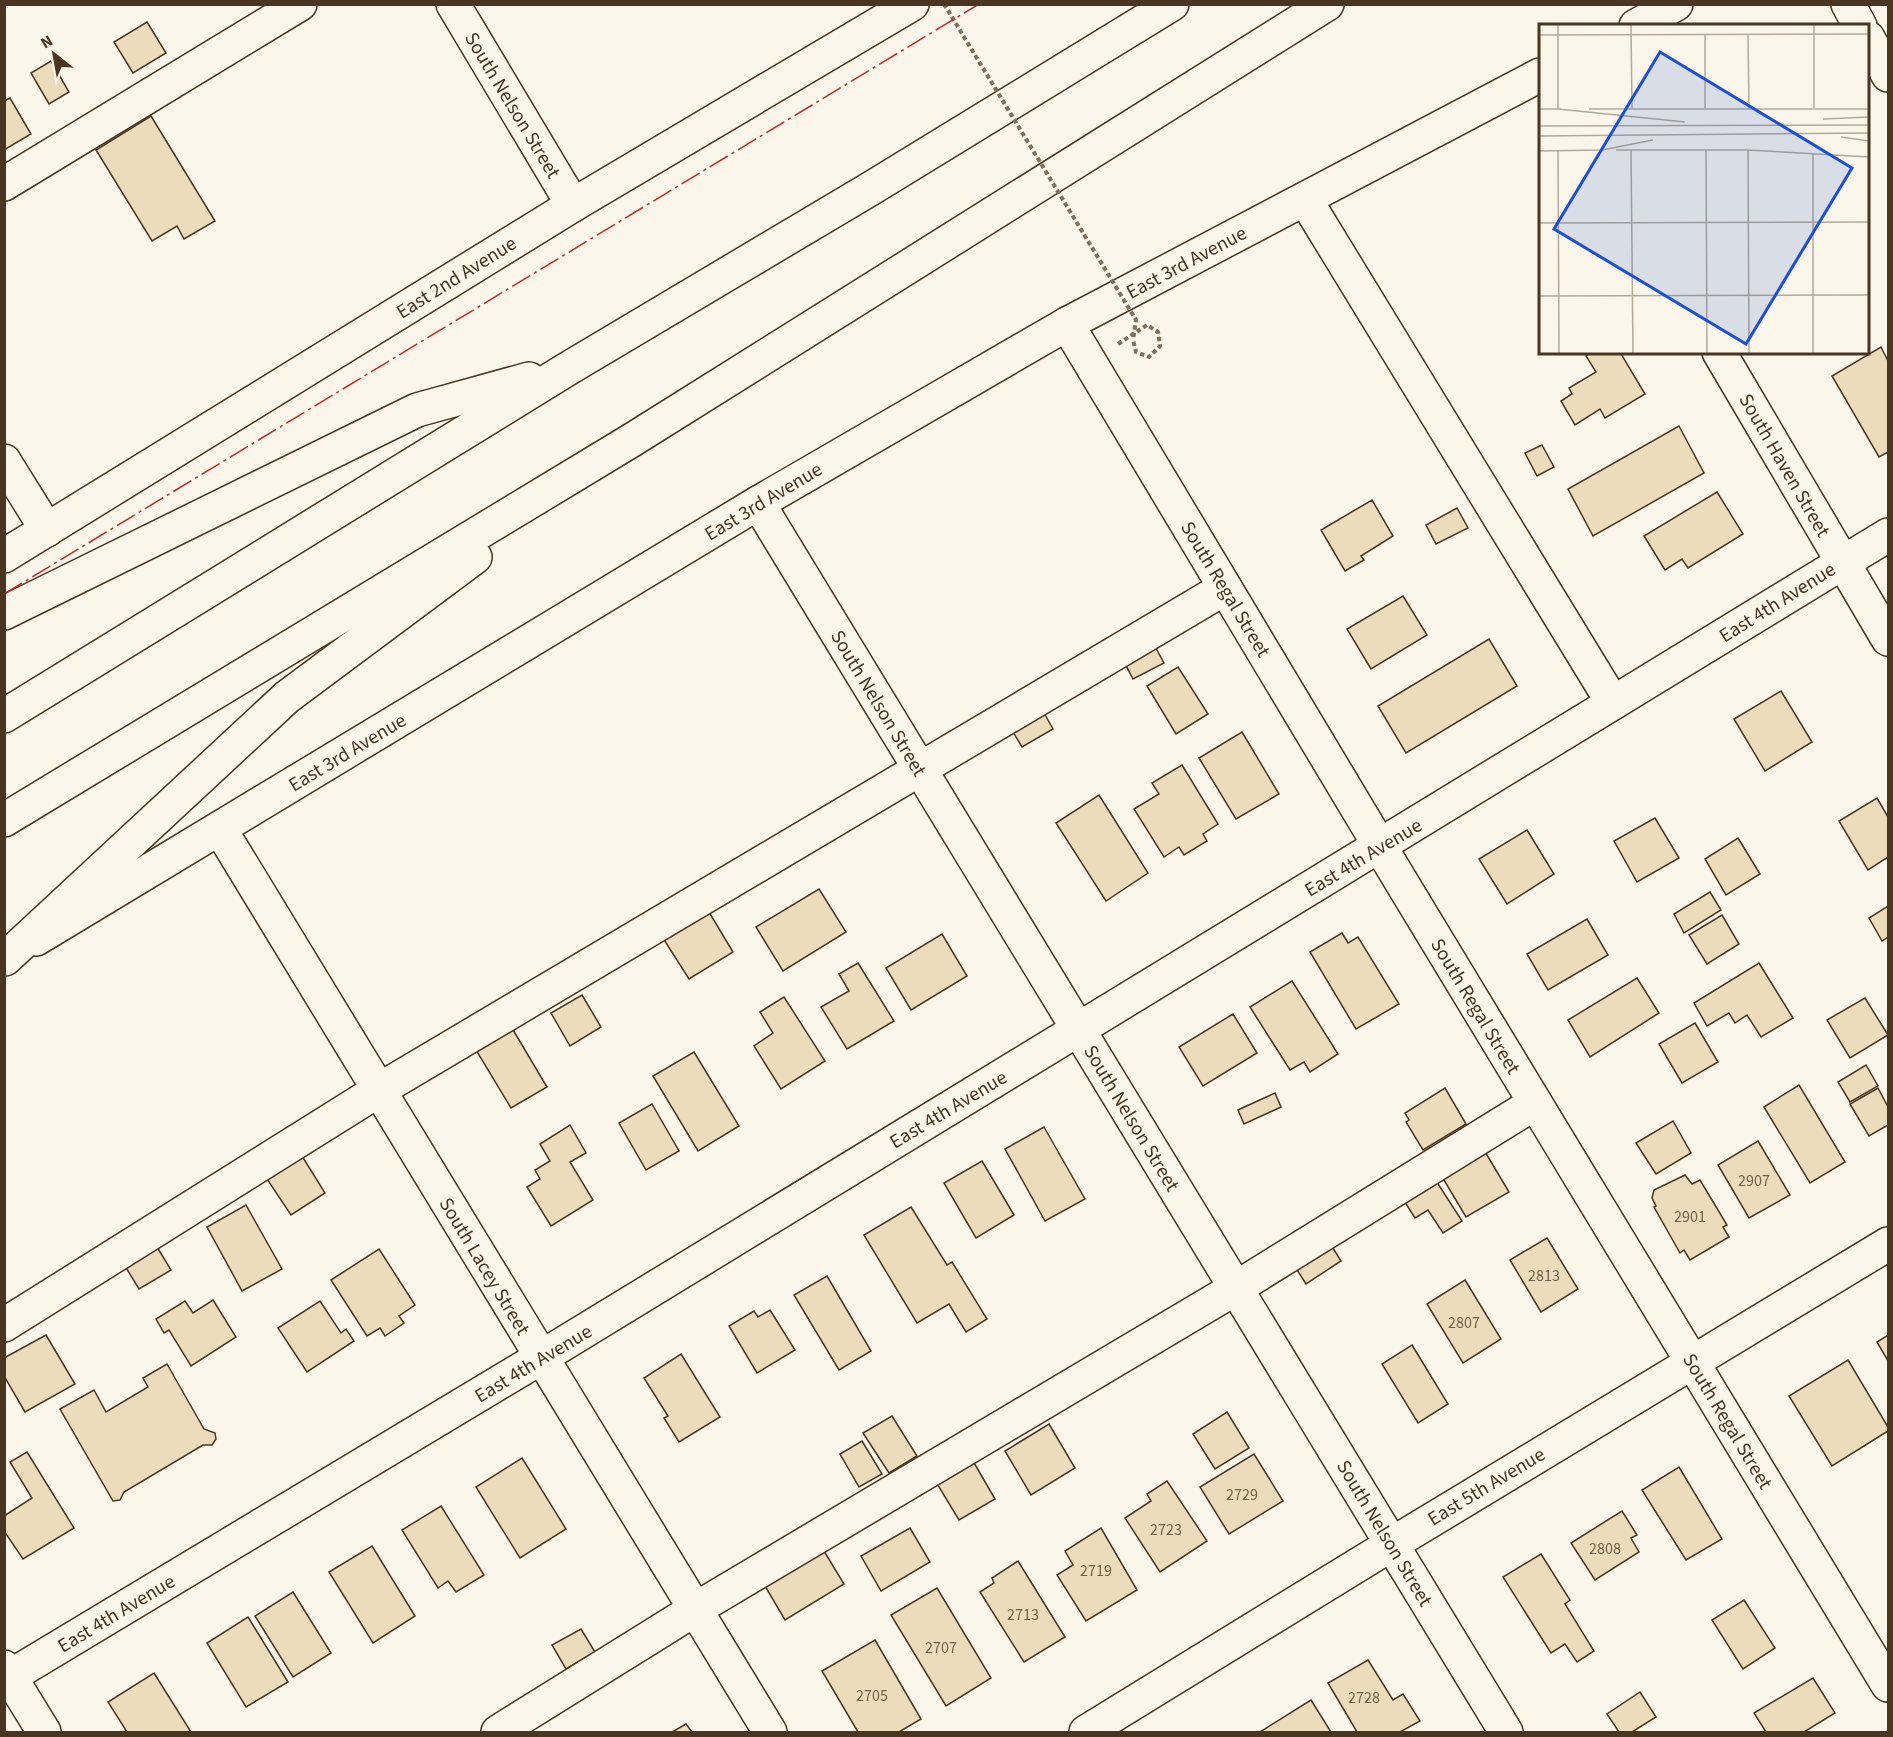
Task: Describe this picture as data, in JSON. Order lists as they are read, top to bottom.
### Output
{
  "streets": {
    "main road": [
      "South Nelson Street",
      "East 3rd Avenue",
      "East 2nd Avenue",
      "South Haven Street",
      "South Regal Street",
      "East 4th Avenue",
      "South Lacey Street",
      "East 5th Avenue"
    ]
  },
  "crossings": [
    ["South Nelson Street", "East 3rd Avenue"],
    ["South Nelson Street", "East 2nd Avenue"],
    ["South Nelson Street", "East 4th Avenue"],
    ["South Nelson Street", "East 5th Avenue"],
    ["East 3rd Avenue", "South Regal Street"],
    ["East 3rd Avenue", "South Lacey Street"],
    ["South Haven Street", "East 4th Avenue"],
    ["South Regal Street", "East 4th Avenue"],
    ["South Regal Street", "East 5th Avenue"],
    ["East 4th Avenue", "South Lacey Street"]
  ],
  "house_numbers": [
    "2907",
    "2901",
    "2813",
    "2807",
    "2729",
    "2723",
    "2808",
    "2719",
    "2713",
    "2707",
    "2705",
    "2728"
  ],
  "north": "top left"
}
